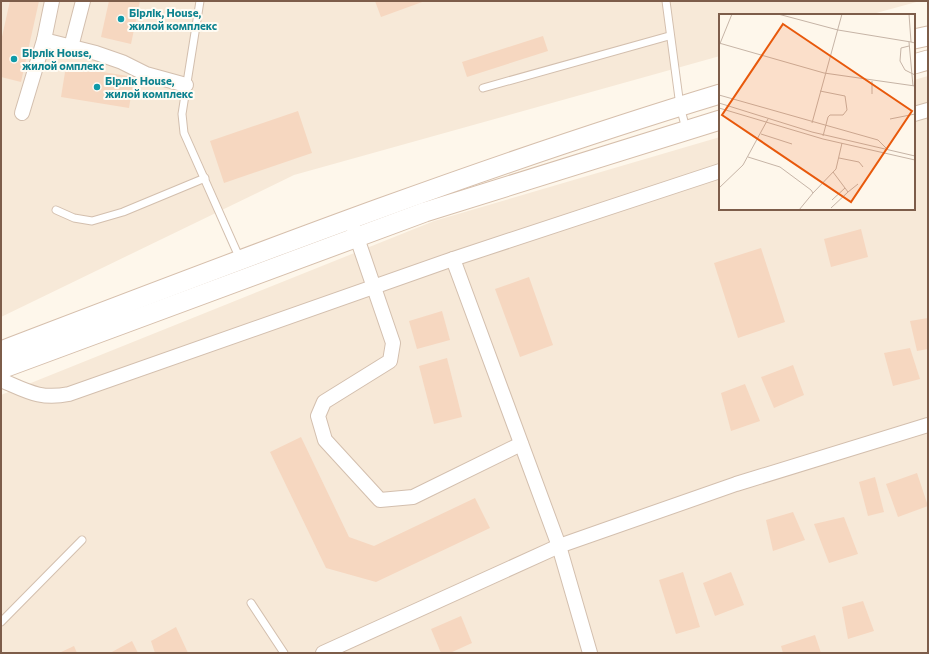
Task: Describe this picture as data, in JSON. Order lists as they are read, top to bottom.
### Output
{
  "places": ["Бірлік, House, жилой комплекс", "Бірлік House, жилой омплекс", "Бірлік House, жилой комплекс"]
}
